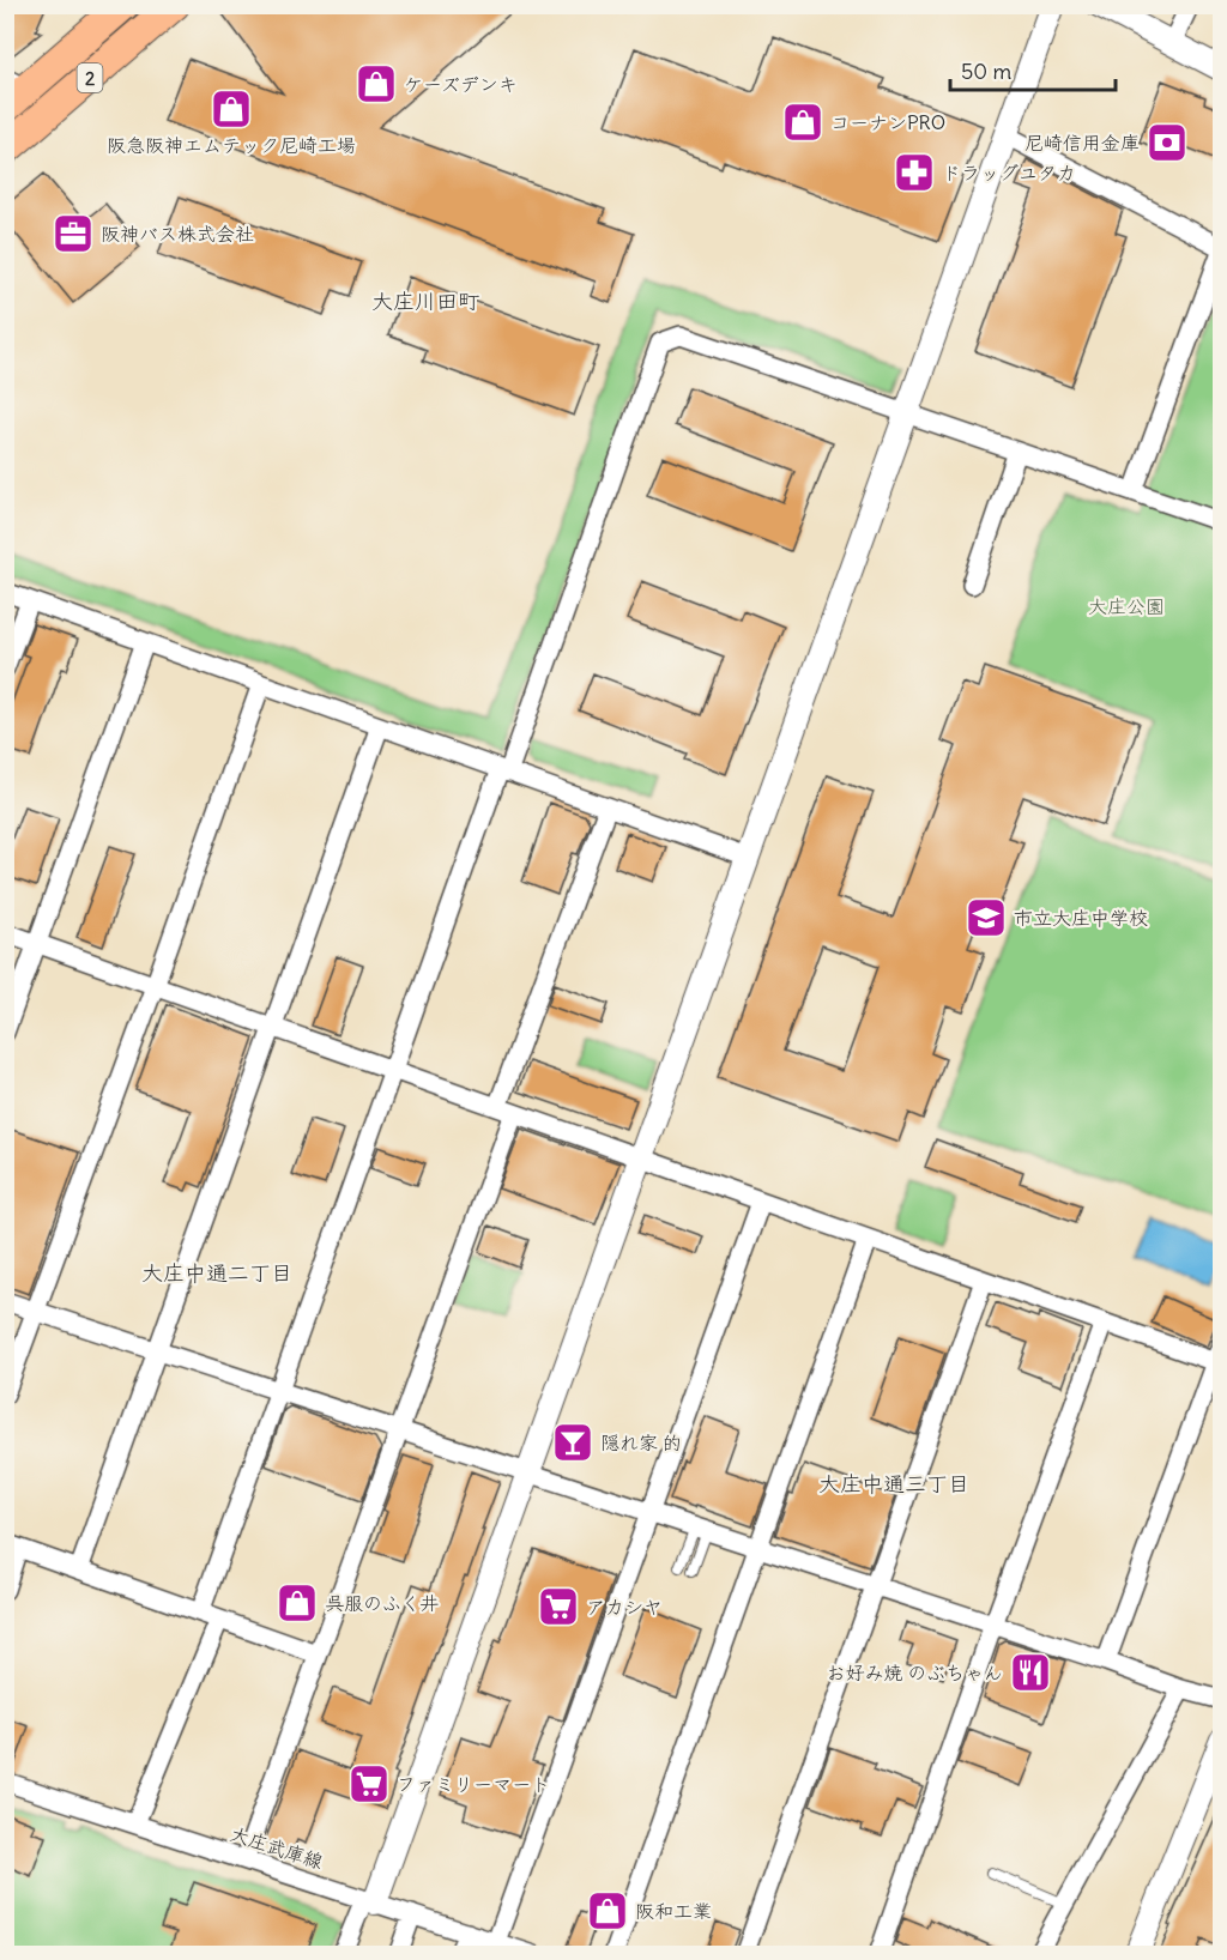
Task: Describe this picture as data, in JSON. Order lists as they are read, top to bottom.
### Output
{
  "streets": {
    "highway": ["2"],
    "street": ["大庄武庫線"]
  },
  "districts": ["大庄川田町", "大庄中通二丁目", "大庄中通三丁目"],
  "parks": ["大庄公園"],
  "places": {
    "shop": [
      "ケーズデンキ",
      "阪急阪神エムテック尼崎工場",
      "コーナンPRO",
      "呉服のふく井",
      "阪和工業"
    ],
    "bank": ["尼崎信用金庫"],
    "pharmacy": ["ドラッグユタカ"],
    "office": ["阪神バス株式会社"],
    "school or university": ["市立大庄中学校"],
    "bar": ["隠れ家 的"],
    "supermarket": ["アカシヤ", "ファミリーマート"],
    "restaurant": ["お好み焼 のぶちゃん"]
  },
  "scale_bar": "50 m"
}
